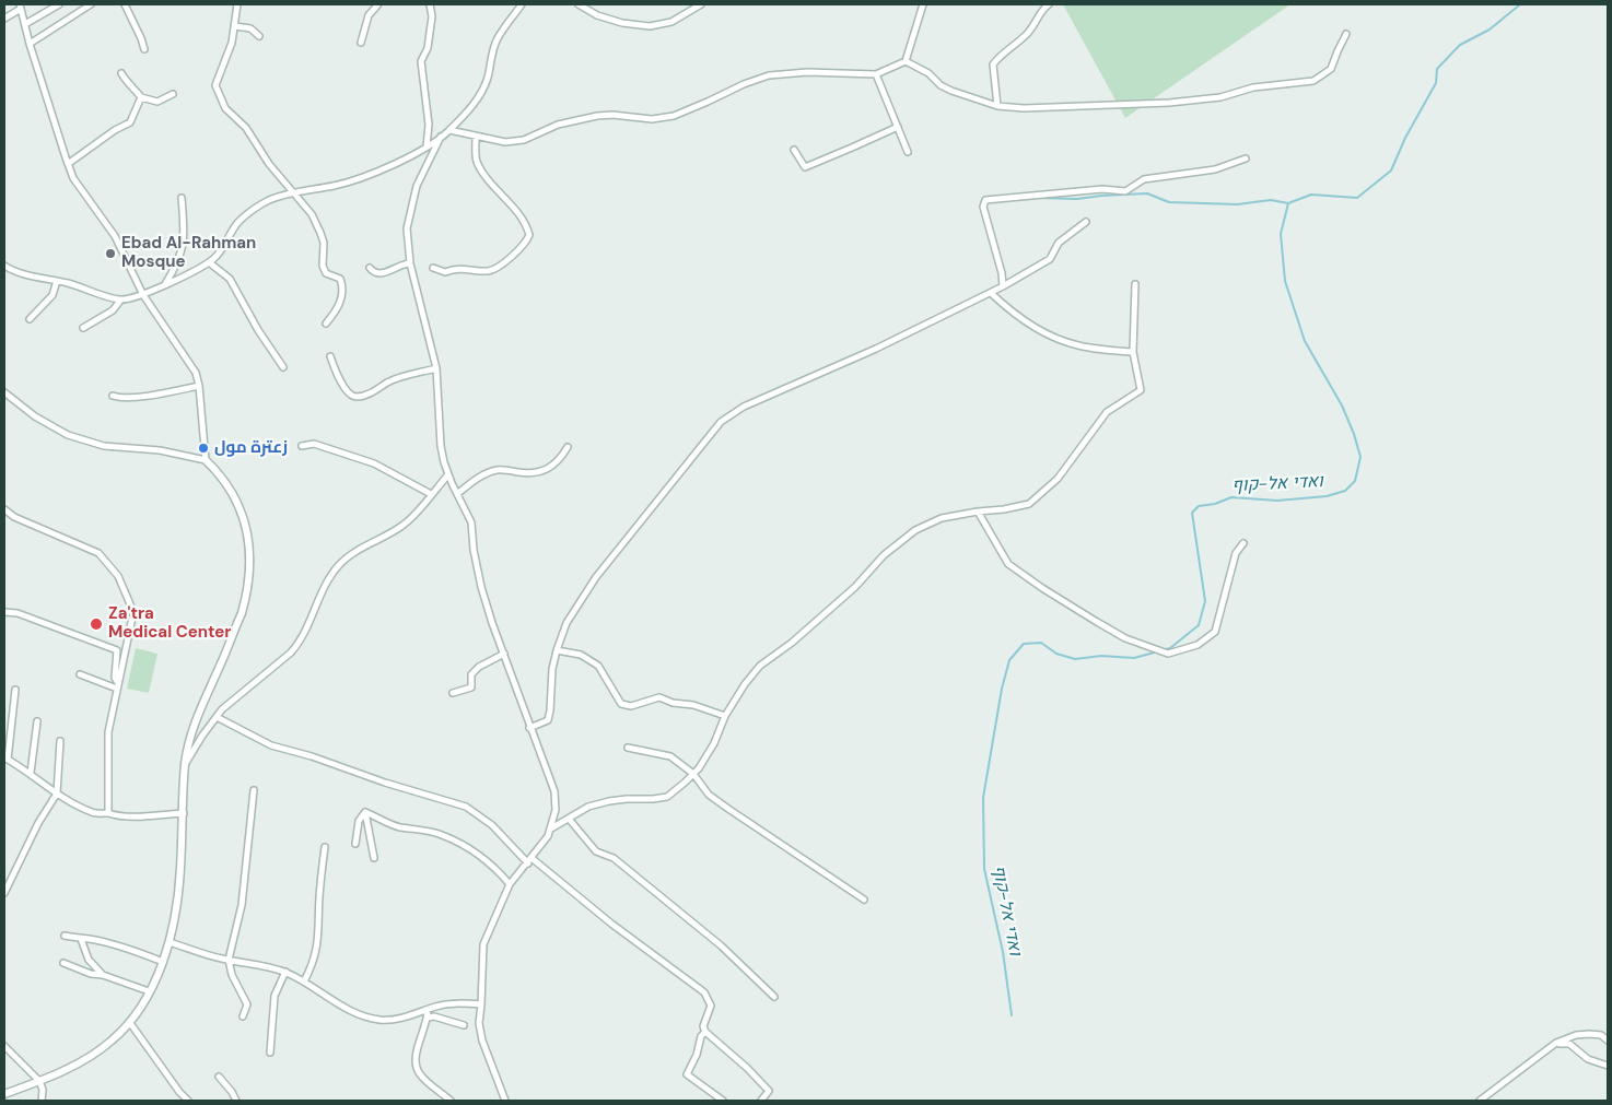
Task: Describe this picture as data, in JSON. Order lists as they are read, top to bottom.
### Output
{
  "water": ["ואדי אל-קוף"],
  "places": ["Ebad Al-Rahman Mosque", "زعترة مول", "Za'tra Medical Center"]
}
